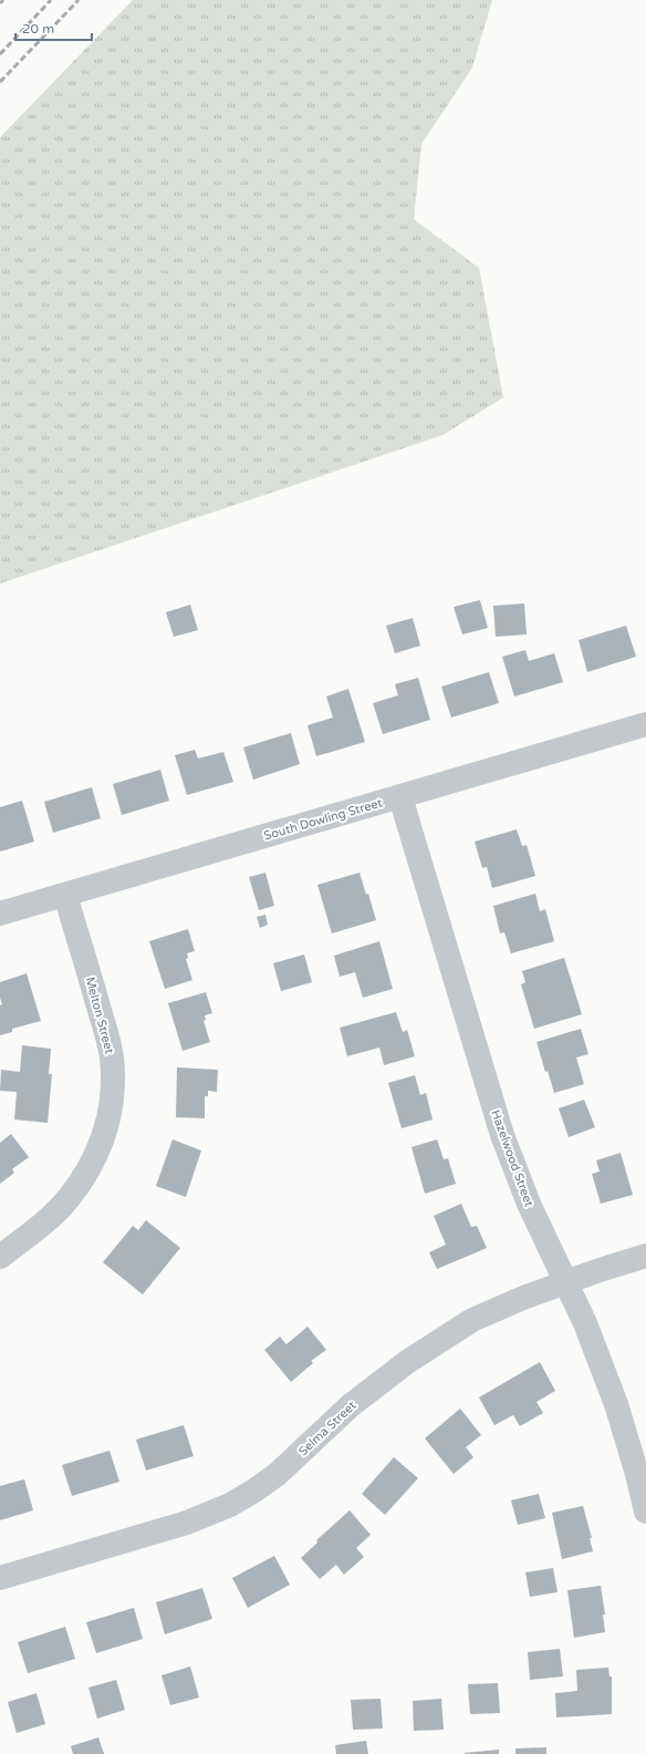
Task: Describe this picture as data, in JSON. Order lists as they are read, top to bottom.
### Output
{
  "streets": {
    "street": [
      "South Dowling Street",
      "Melton Street",
      "Hazelwood Street",
      "Selma Street"
    ]
  },
  "crossings": [
    ["South Dowling Street", "Melton Street"],
    ["South Dowling Street", "Hazelwood Street"],
    ["Hazelwood Street", "Selma Street"]
  ],
  "scale_bar": "20 m"
}
